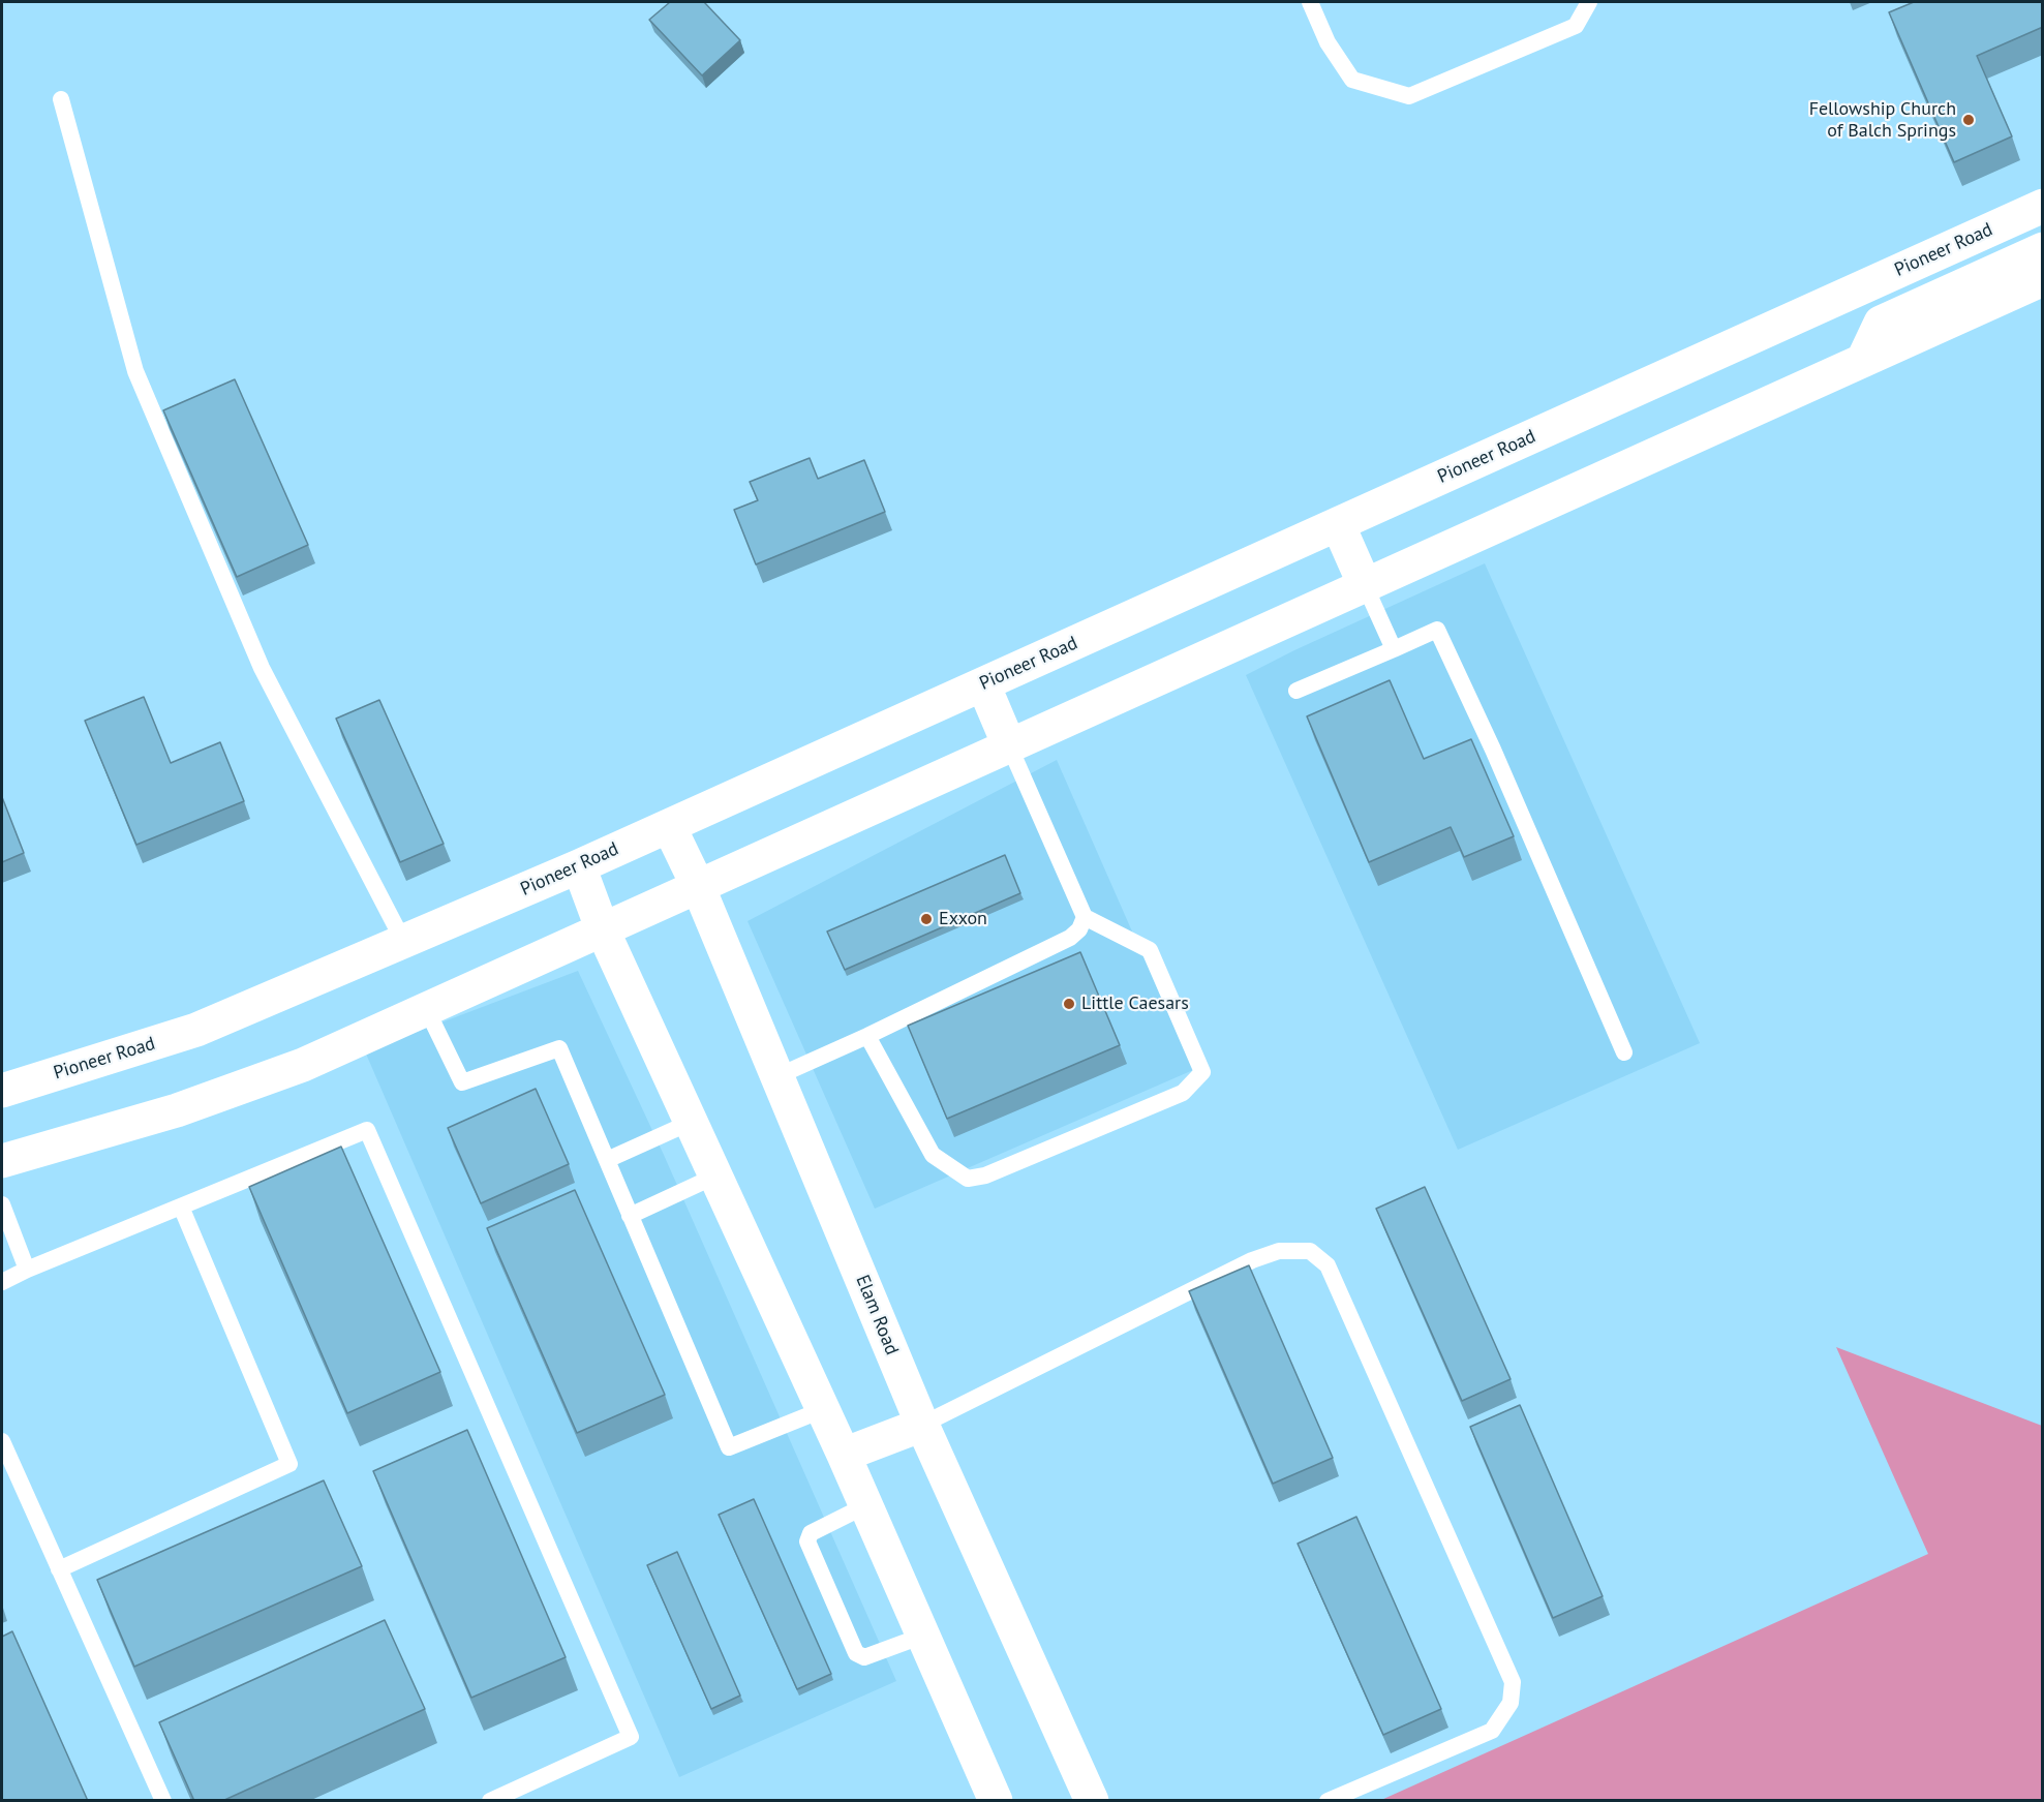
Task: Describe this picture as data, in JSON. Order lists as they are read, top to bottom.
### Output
{
  "streets": {
    "main road": ["Pioneer Road", "Elam Road"]
  },
  "crossings": [
    ["Pioneer Road", "Elam Road"]
  ],
  "places": ["Fellowship Church of Balch Springs", "Exxon", "Little Caesars"]
}
